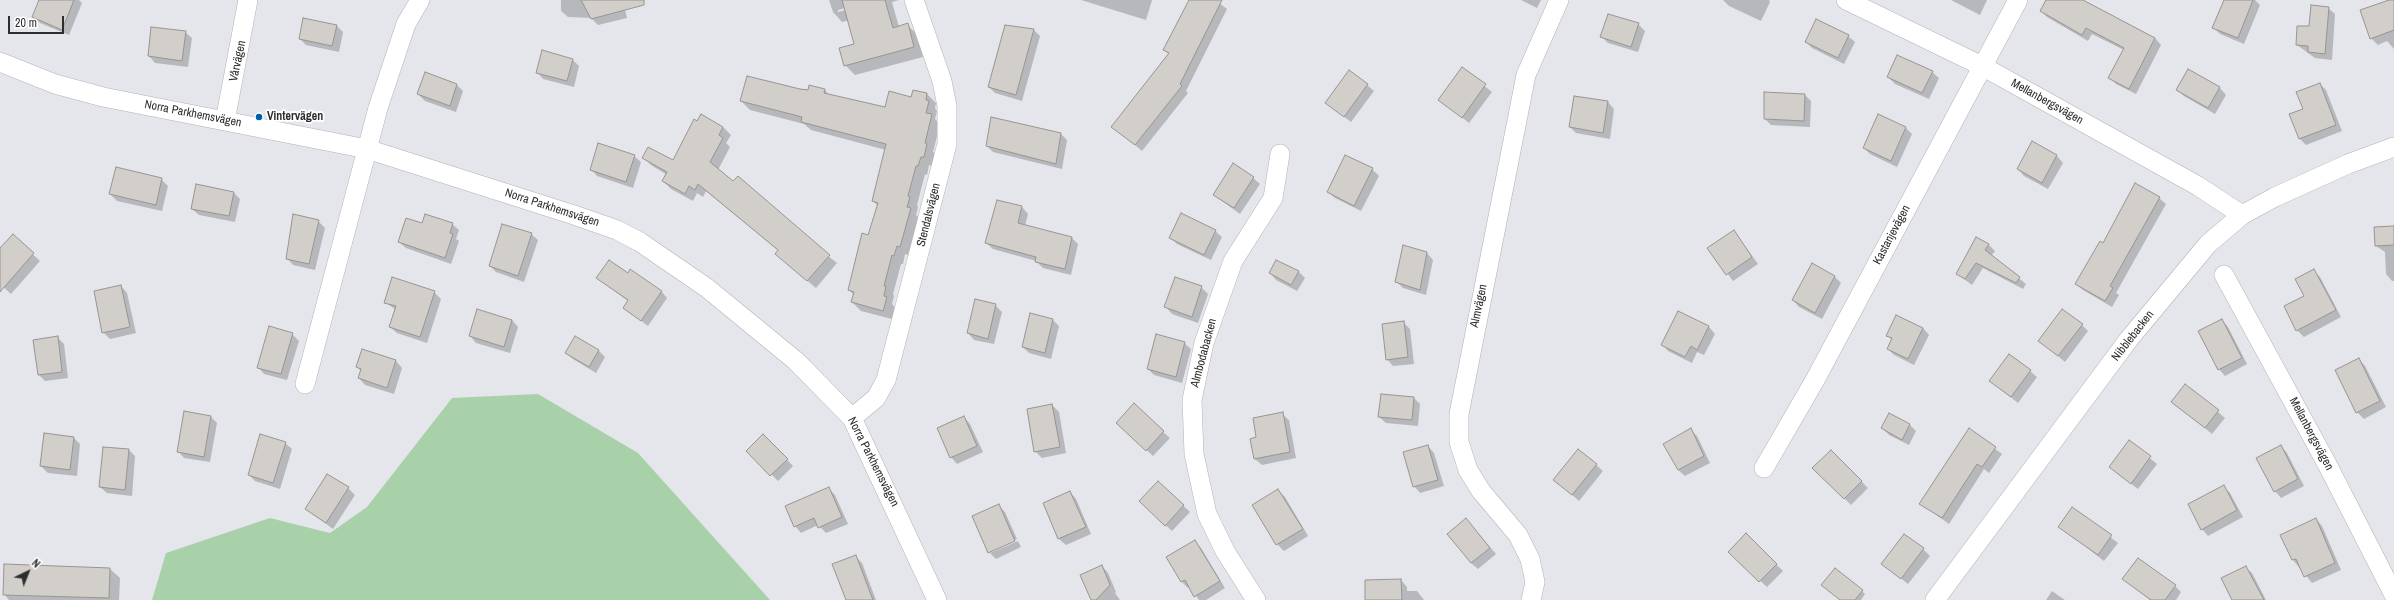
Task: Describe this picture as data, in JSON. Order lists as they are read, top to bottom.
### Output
{
  "streets": {
    "street": [
      "Vårvägen",
      "Mellanbergsvägen",
      "Norra Parkhemsvägen",
      "Stendalsvägen",
      "Kastanjevägen",
      "Almvägen",
      "Nibblebacken",
      "Almbodabacken"
    ]
  },
  "crossings": [
    ["Vårvägen", "Norra Parkhemsvägen"],
    ["Mellanbergsvägen", "Kastanjevägen"],
    ["Mellanbergsvägen", "Nibblebacken"],
    ["Norra Parkhemsvägen", "Stendalsvägen"]
  ],
  "places": ["Vintervägen"],
  "scale_bar": "20 m",
  "north": "top right"
}
